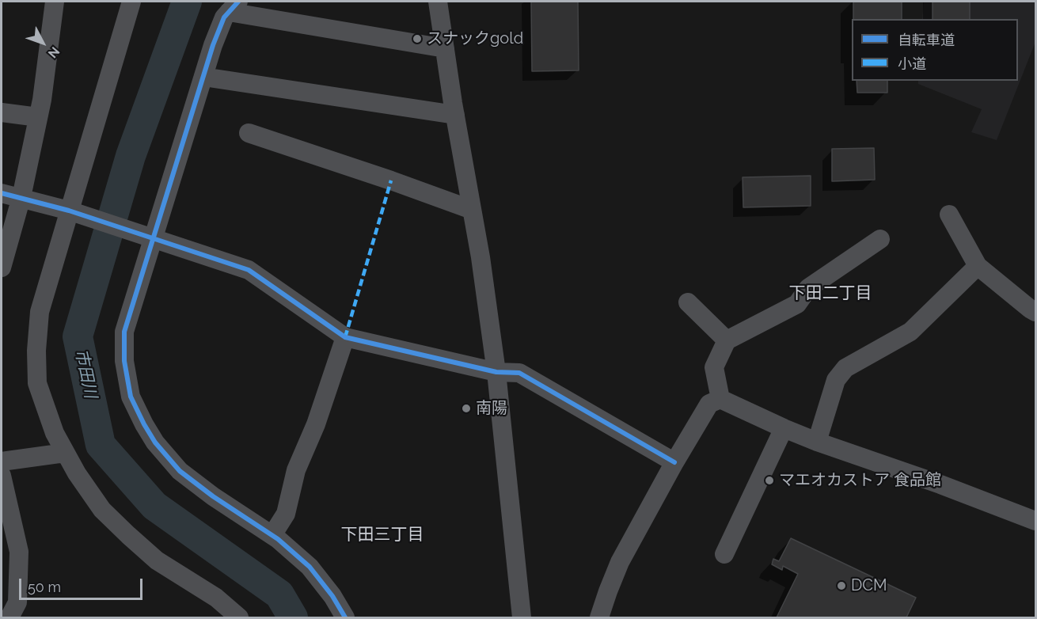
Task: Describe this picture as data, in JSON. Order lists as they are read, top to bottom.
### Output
{
  "districts": ["下田二丁目", "下田三丁目"],
  "water": ["市田川"],
  "places": [
    "スナックgold",
    "南陽",
    "マエオカストア 食品館",
    "DCM"
  ],
  "legend": ["自転車道", "小道"],
  "scale_bar": "50 m",
  "north": "bottom right"
}
